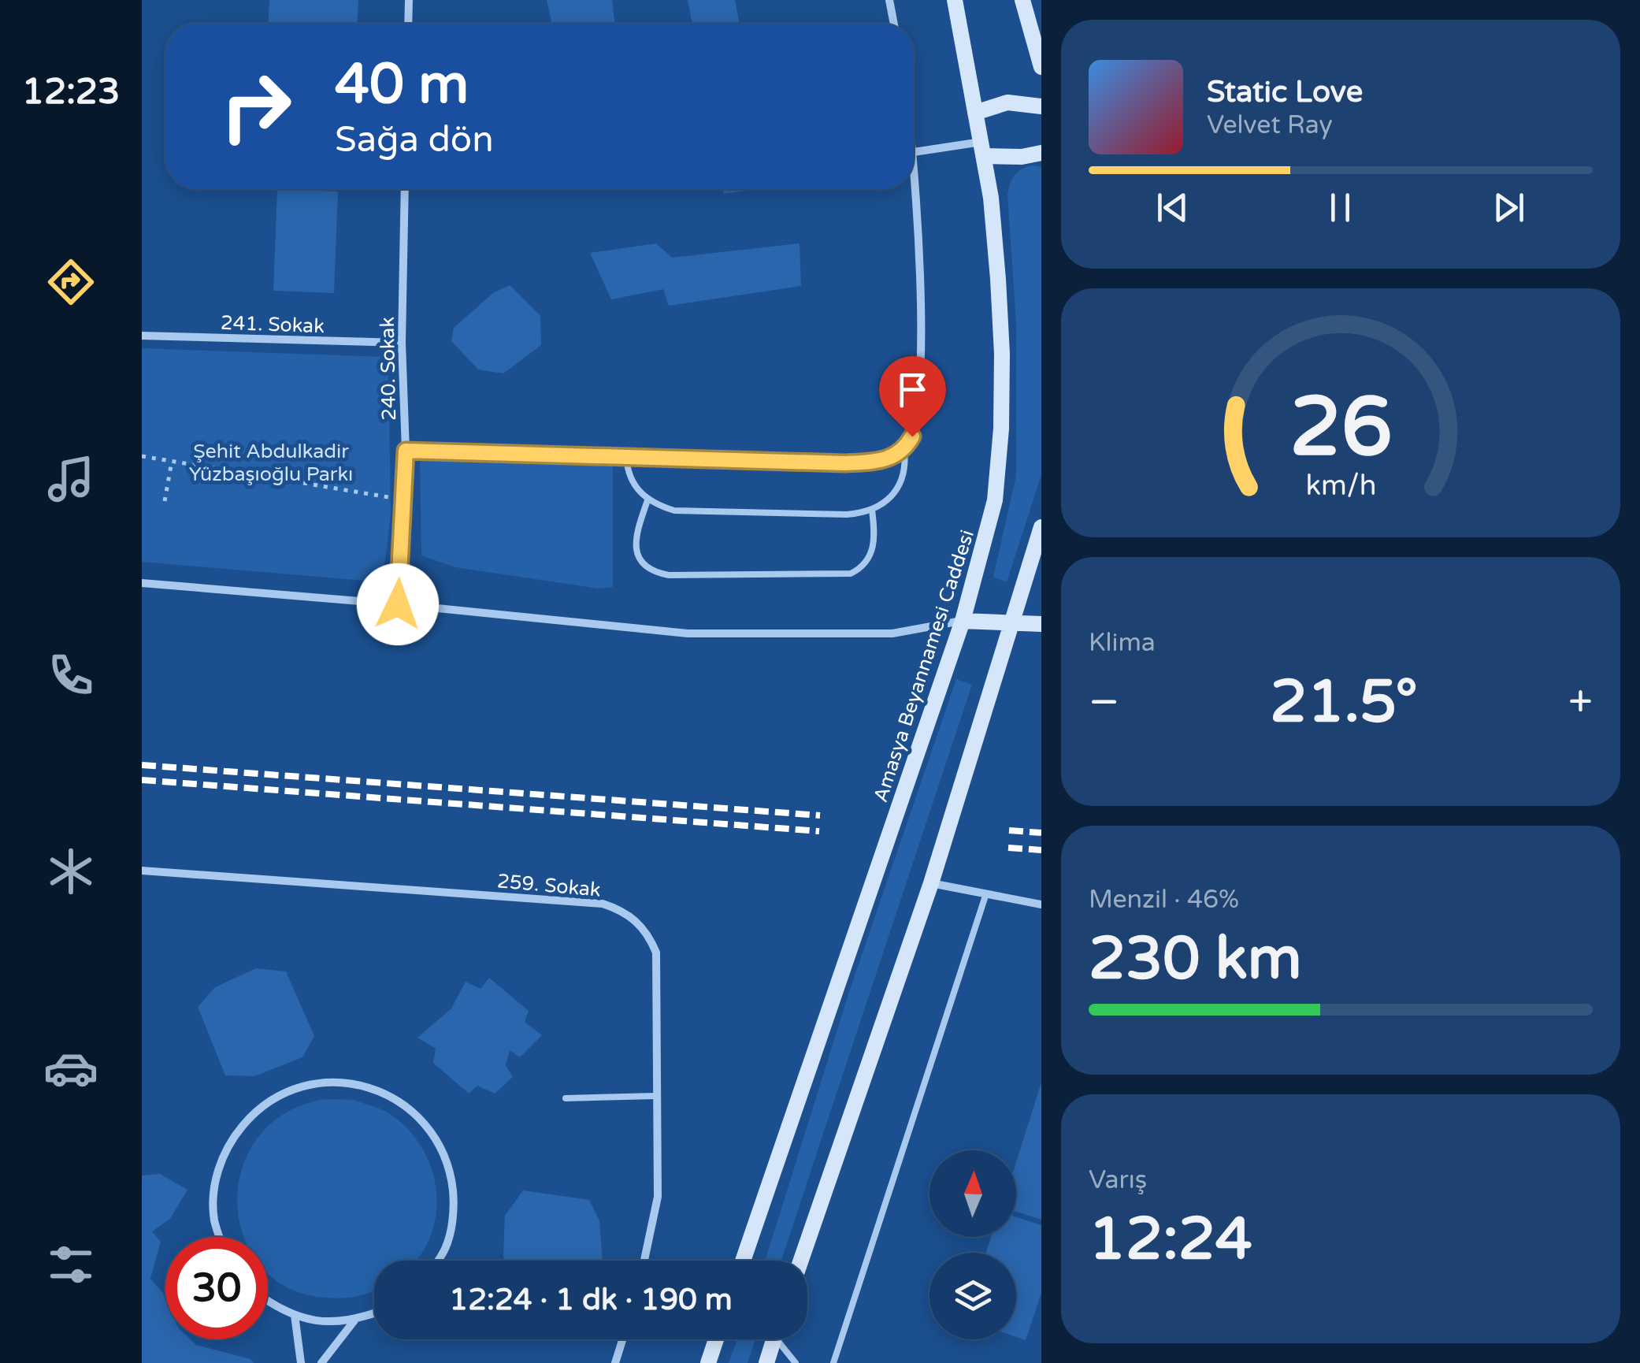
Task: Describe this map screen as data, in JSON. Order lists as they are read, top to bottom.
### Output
{
  "streets": {
    "main road": ["Amasya Beyannamesi Caddesi"],
    "street": ["241. Sokak", "240. Sokak", "259. Sokak"]
  },
  "crossings": [
    ["241. Sokak", "240. Sokak"]
  ],
  "parks": ["Şehit Abdulkadir Yüzbaşıoğlu Parkı"],
  "north": "top",
  "page": {
    "tabs": "12:23",
    "turn": ["40 m", "Sağa dön"],
    "song": ["Static Love", "Velvet Ray"],
    "tile": [
      "Klima",
      ["Menzil · 46%", "230 km"],
      ["Varış", "12:24"]
    ],
    "heat": ["−", "21.5°", "+"],
    "limit": "30",
    "trip": "12:24 · 1 dk · 190 m",
    "gauge": ["26", "km/h"]
  }
}
